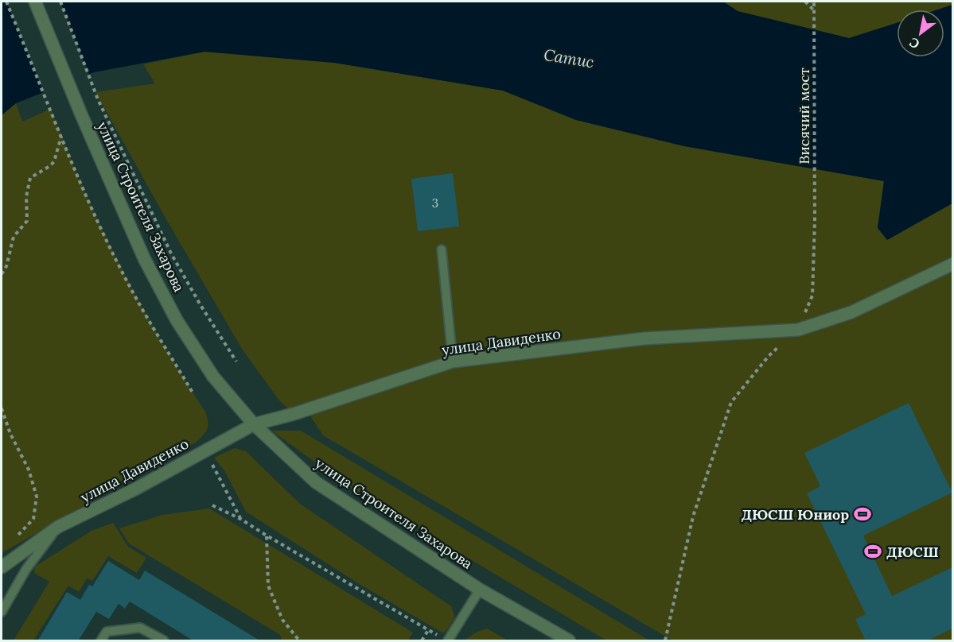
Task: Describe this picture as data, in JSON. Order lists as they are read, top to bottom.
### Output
{
  "streets": {
    "street": ["улица Строителя Захарова", "улица Давиденко"],
    "path": ["Висячий мост"]
  },
  "crossings": [
    ["Висячий мост", "улица Давиденко"],
    ["улица Строителя Захарова", "улица Давиденко"]
  ],
  "water": ["Сатис"],
  "places": {
    "sports": ["ДЮСШ Юниор", "ДЮСШ"]
  },
  "house_numbers": ["3"],
  "north": "bottom left"
}
